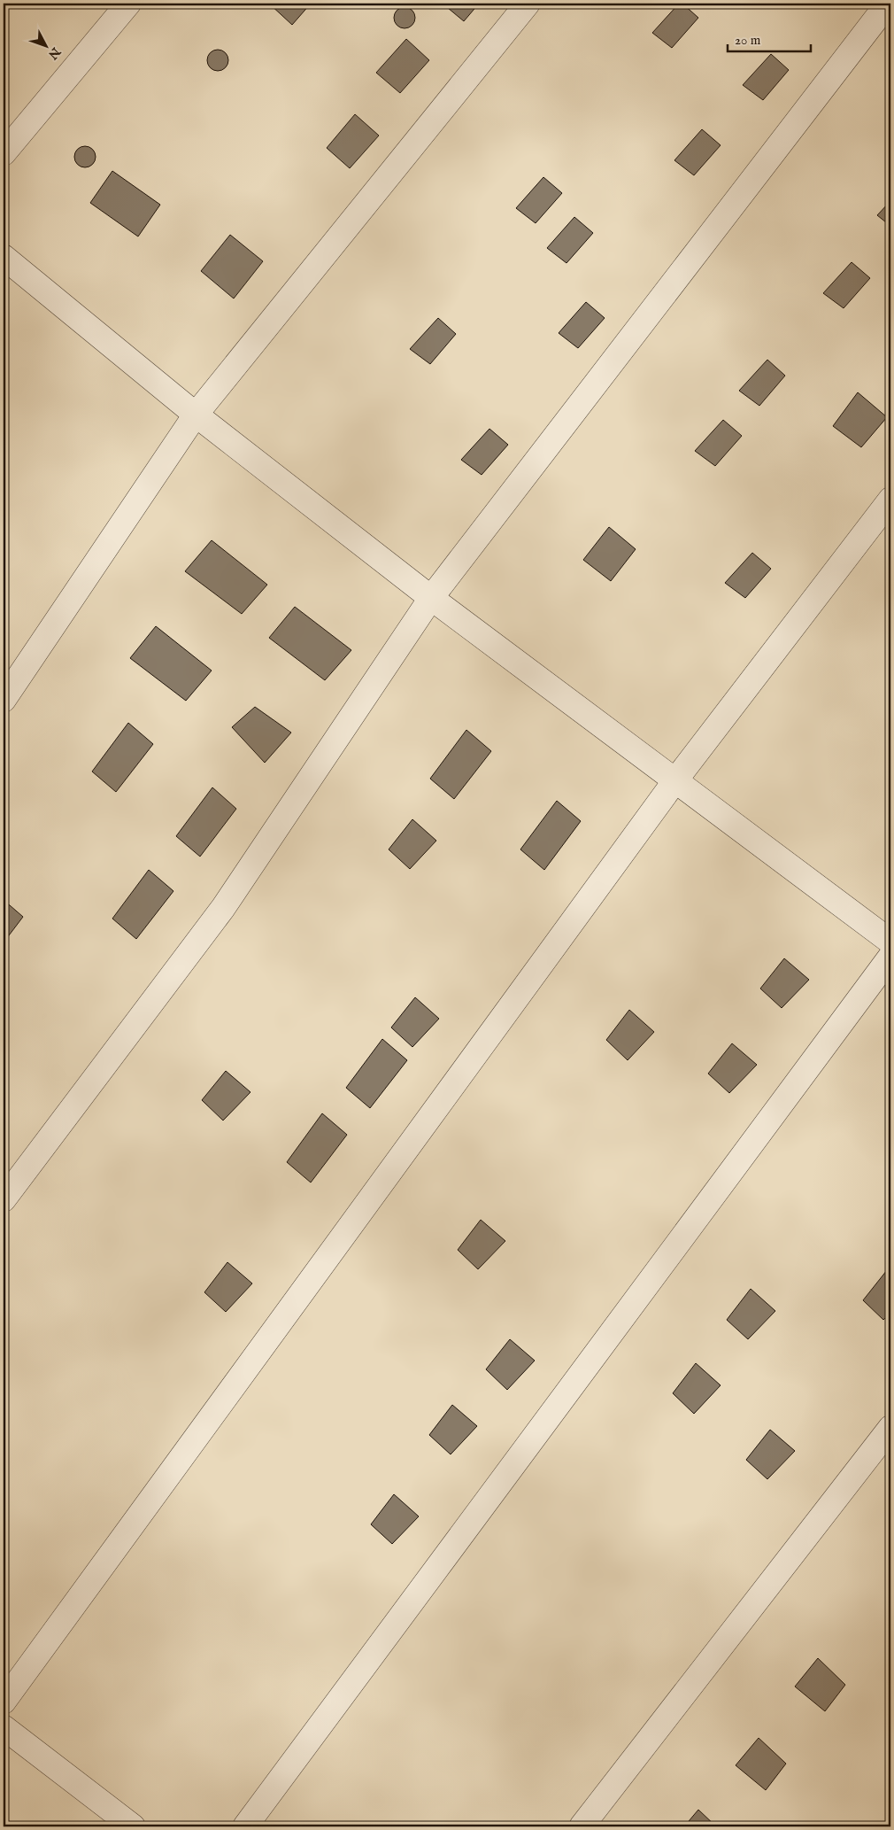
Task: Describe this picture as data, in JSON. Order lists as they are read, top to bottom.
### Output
{
  "scale_bar": "20 m",
  "north": "bottom right"
}
